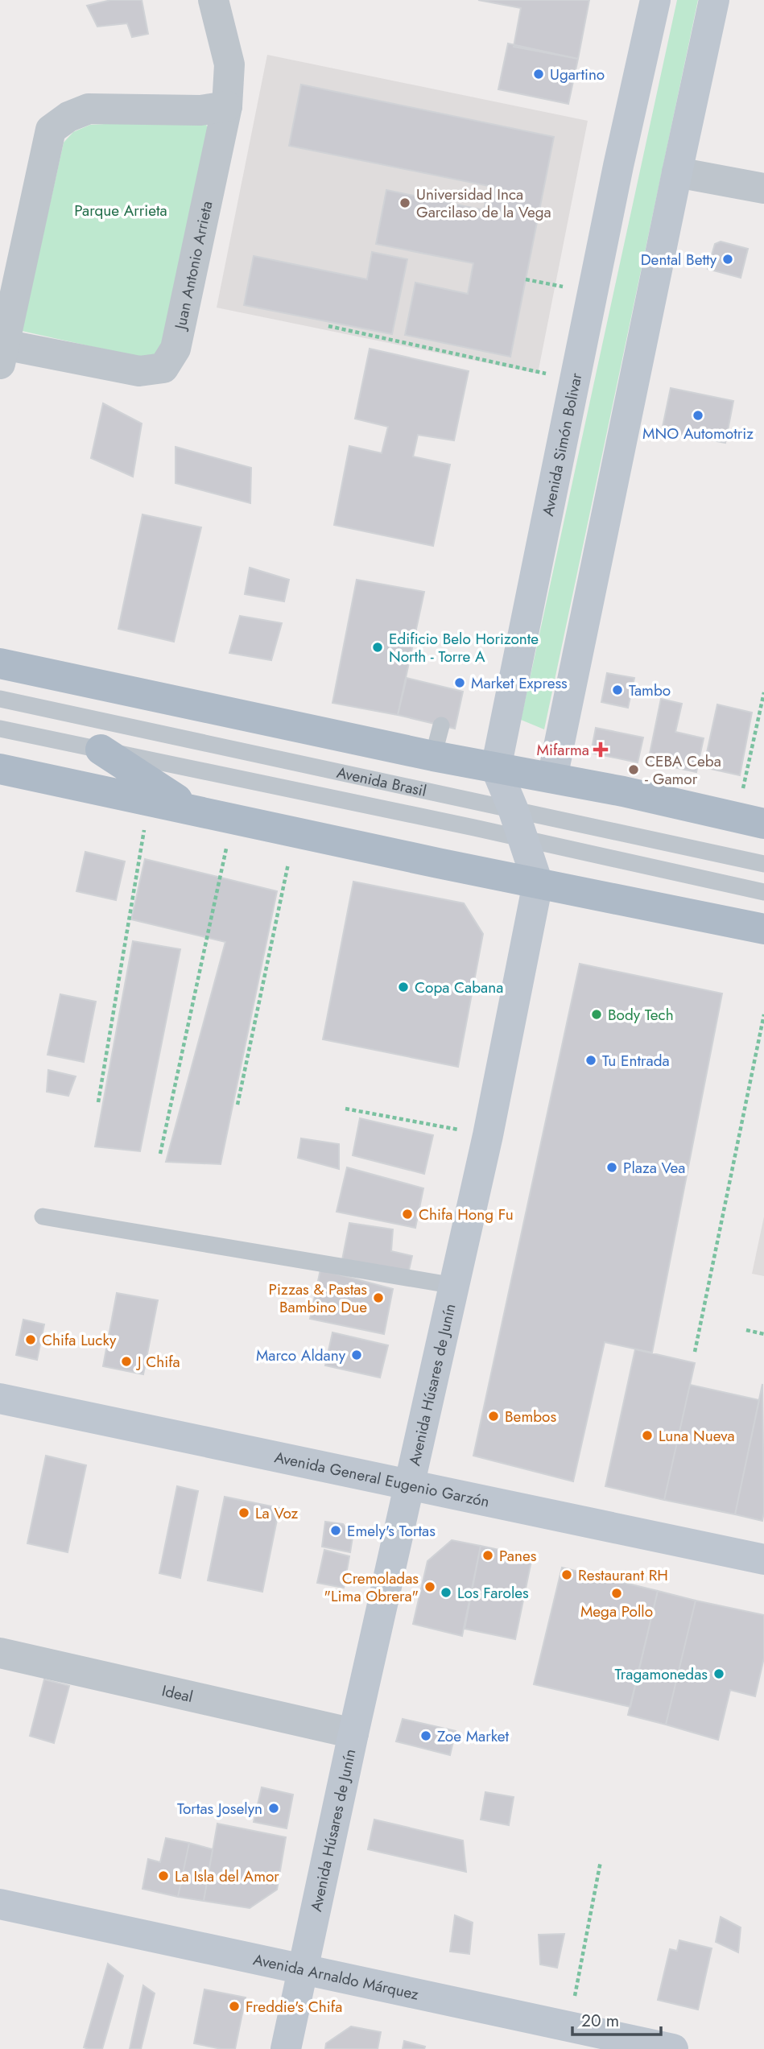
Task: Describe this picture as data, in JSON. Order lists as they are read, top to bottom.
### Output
{
  "streets": {
    "main road": [
      "Avenida Simón Bolivar",
      "Avenida Húsares de Junín",
      "Avenida General Eugenio Garzón",
      "Avenida Arnaldo Márquez"
    ],
    "street": ["Juan Antonio Arrieta", "Ideal"],
    "lane": ["Avenida Brasil"]
  },
  "crossings": [
    ["Avenida Húsares de Junín", "Avenida General Eugenio Garzón"],
    ["Avenida Húsares de Junín", "Ideal"],
    ["Avenida Húsares de Junín", "Avenida Arnaldo Márquez"]
  ],
  "parks": ["Parque Arrieta"],
  "places": {
    "other": [
      "Ugartino",
      "Universidad Inca Garcilaso de la Vega",
      "Dental Betty",
      "MNO Automotriz",
      "Edificio Belo Horizonte North - Torre A",
      "Market Express",
      "Tambo",
      "CEBA Ceba - Gamor",
      "Copa Cabana",
      "Body Tech",
      "Tu Entrada",
      "Plaza Vea",
      "Chifa Hong Fu",
      "Pizzas & Pastas Bambino Due",
      "Chifa Lucky",
      "Marco Aldany",
      "J Chifa",
      "Bembos",
      "Luna Nueva",
      "La Voz",
      "Emely's Tortas",
      "Panes",
      "Restaurant RH",
      "Cremoladas \"Lima Obrera\"",
      "Los Faroles",
      "Mega Pollo",
      "Tragamonedas",
      "Zoe Market",
      "Tortas Joselyn",
      "La Isla del Amor",
      "Freddie's Chifa"
    ],
    "health": ["Mifarma"]
  },
  "scale_bar": "20 m"
}
